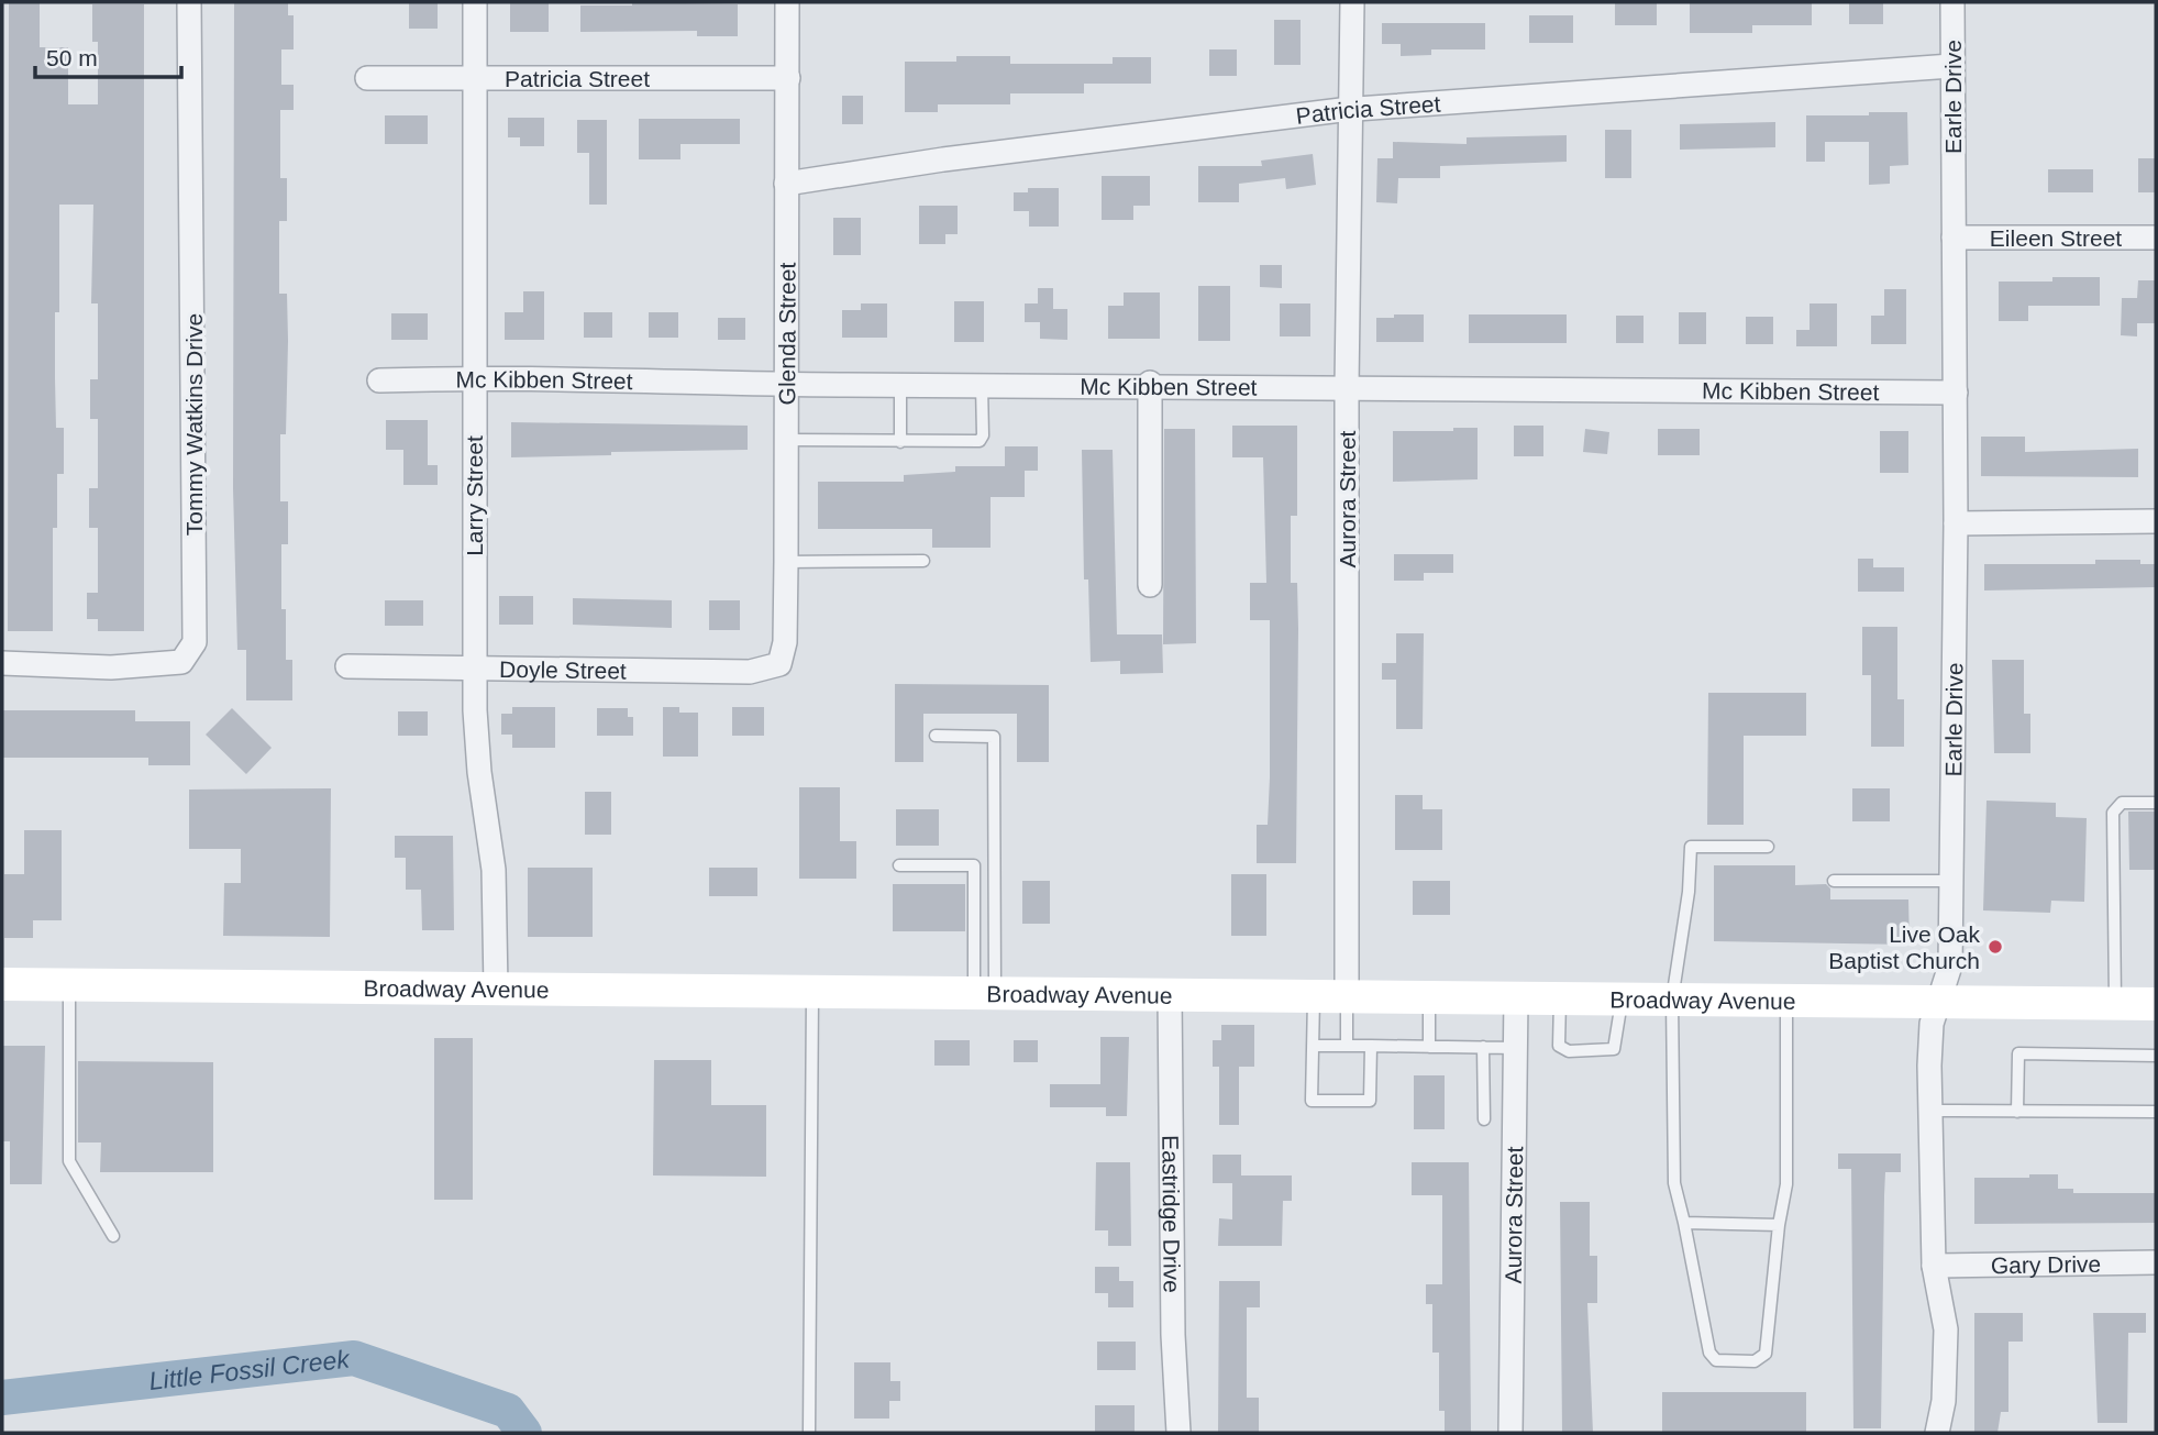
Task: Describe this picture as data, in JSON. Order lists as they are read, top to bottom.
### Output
{
  "streets": {
    "main road": ["Broadway Avenue"],
    "street": [
      "Patricia Street",
      "Earle Drive",
      "Eileen Street",
      "Glenda Street",
      "Mc Kibben Street",
      "Tommy Watkins Drive",
      "Larry Street",
      "Aurora Street",
      "Doyle Street",
      "Eastridge Drive",
      "Gary Drive"
    ]
  },
  "crossings": [
    ["Patricia Street", "Earle Drive"],
    ["Patricia Street", "Glenda Street"],
    ["Patricia Street", "Larry Street"],
    ["Patricia Street", "Aurora Street"],
    ["Earle Drive", "Eileen Street"],
    ["Earle Drive", "Mc Kibben Street"],
    ["Earle Drive", "Broadway Avenue"],
    ["Earle Drive", "Gary Drive"],
    ["Glenda Street", "Mc Kibben Street"],
    ["Glenda Street", "Doyle Street"],
    ["Mc Kibben Street", "Larry Street"],
    ["Mc Kibben Street", "Aurora Street"],
    ["Larry Street", "Doyle Street"],
    ["Larry Street", "Broadway Avenue"],
    ["Aurora Street", "Broadway Avenue"],
    ["Broadway Avenue", "Eastridge Drive"]
  ],
  "water": ["Little Fossil Creek"],
  "places": ["Live Oak Baptist Church"],
  "scale_bar": "50 m"
}
